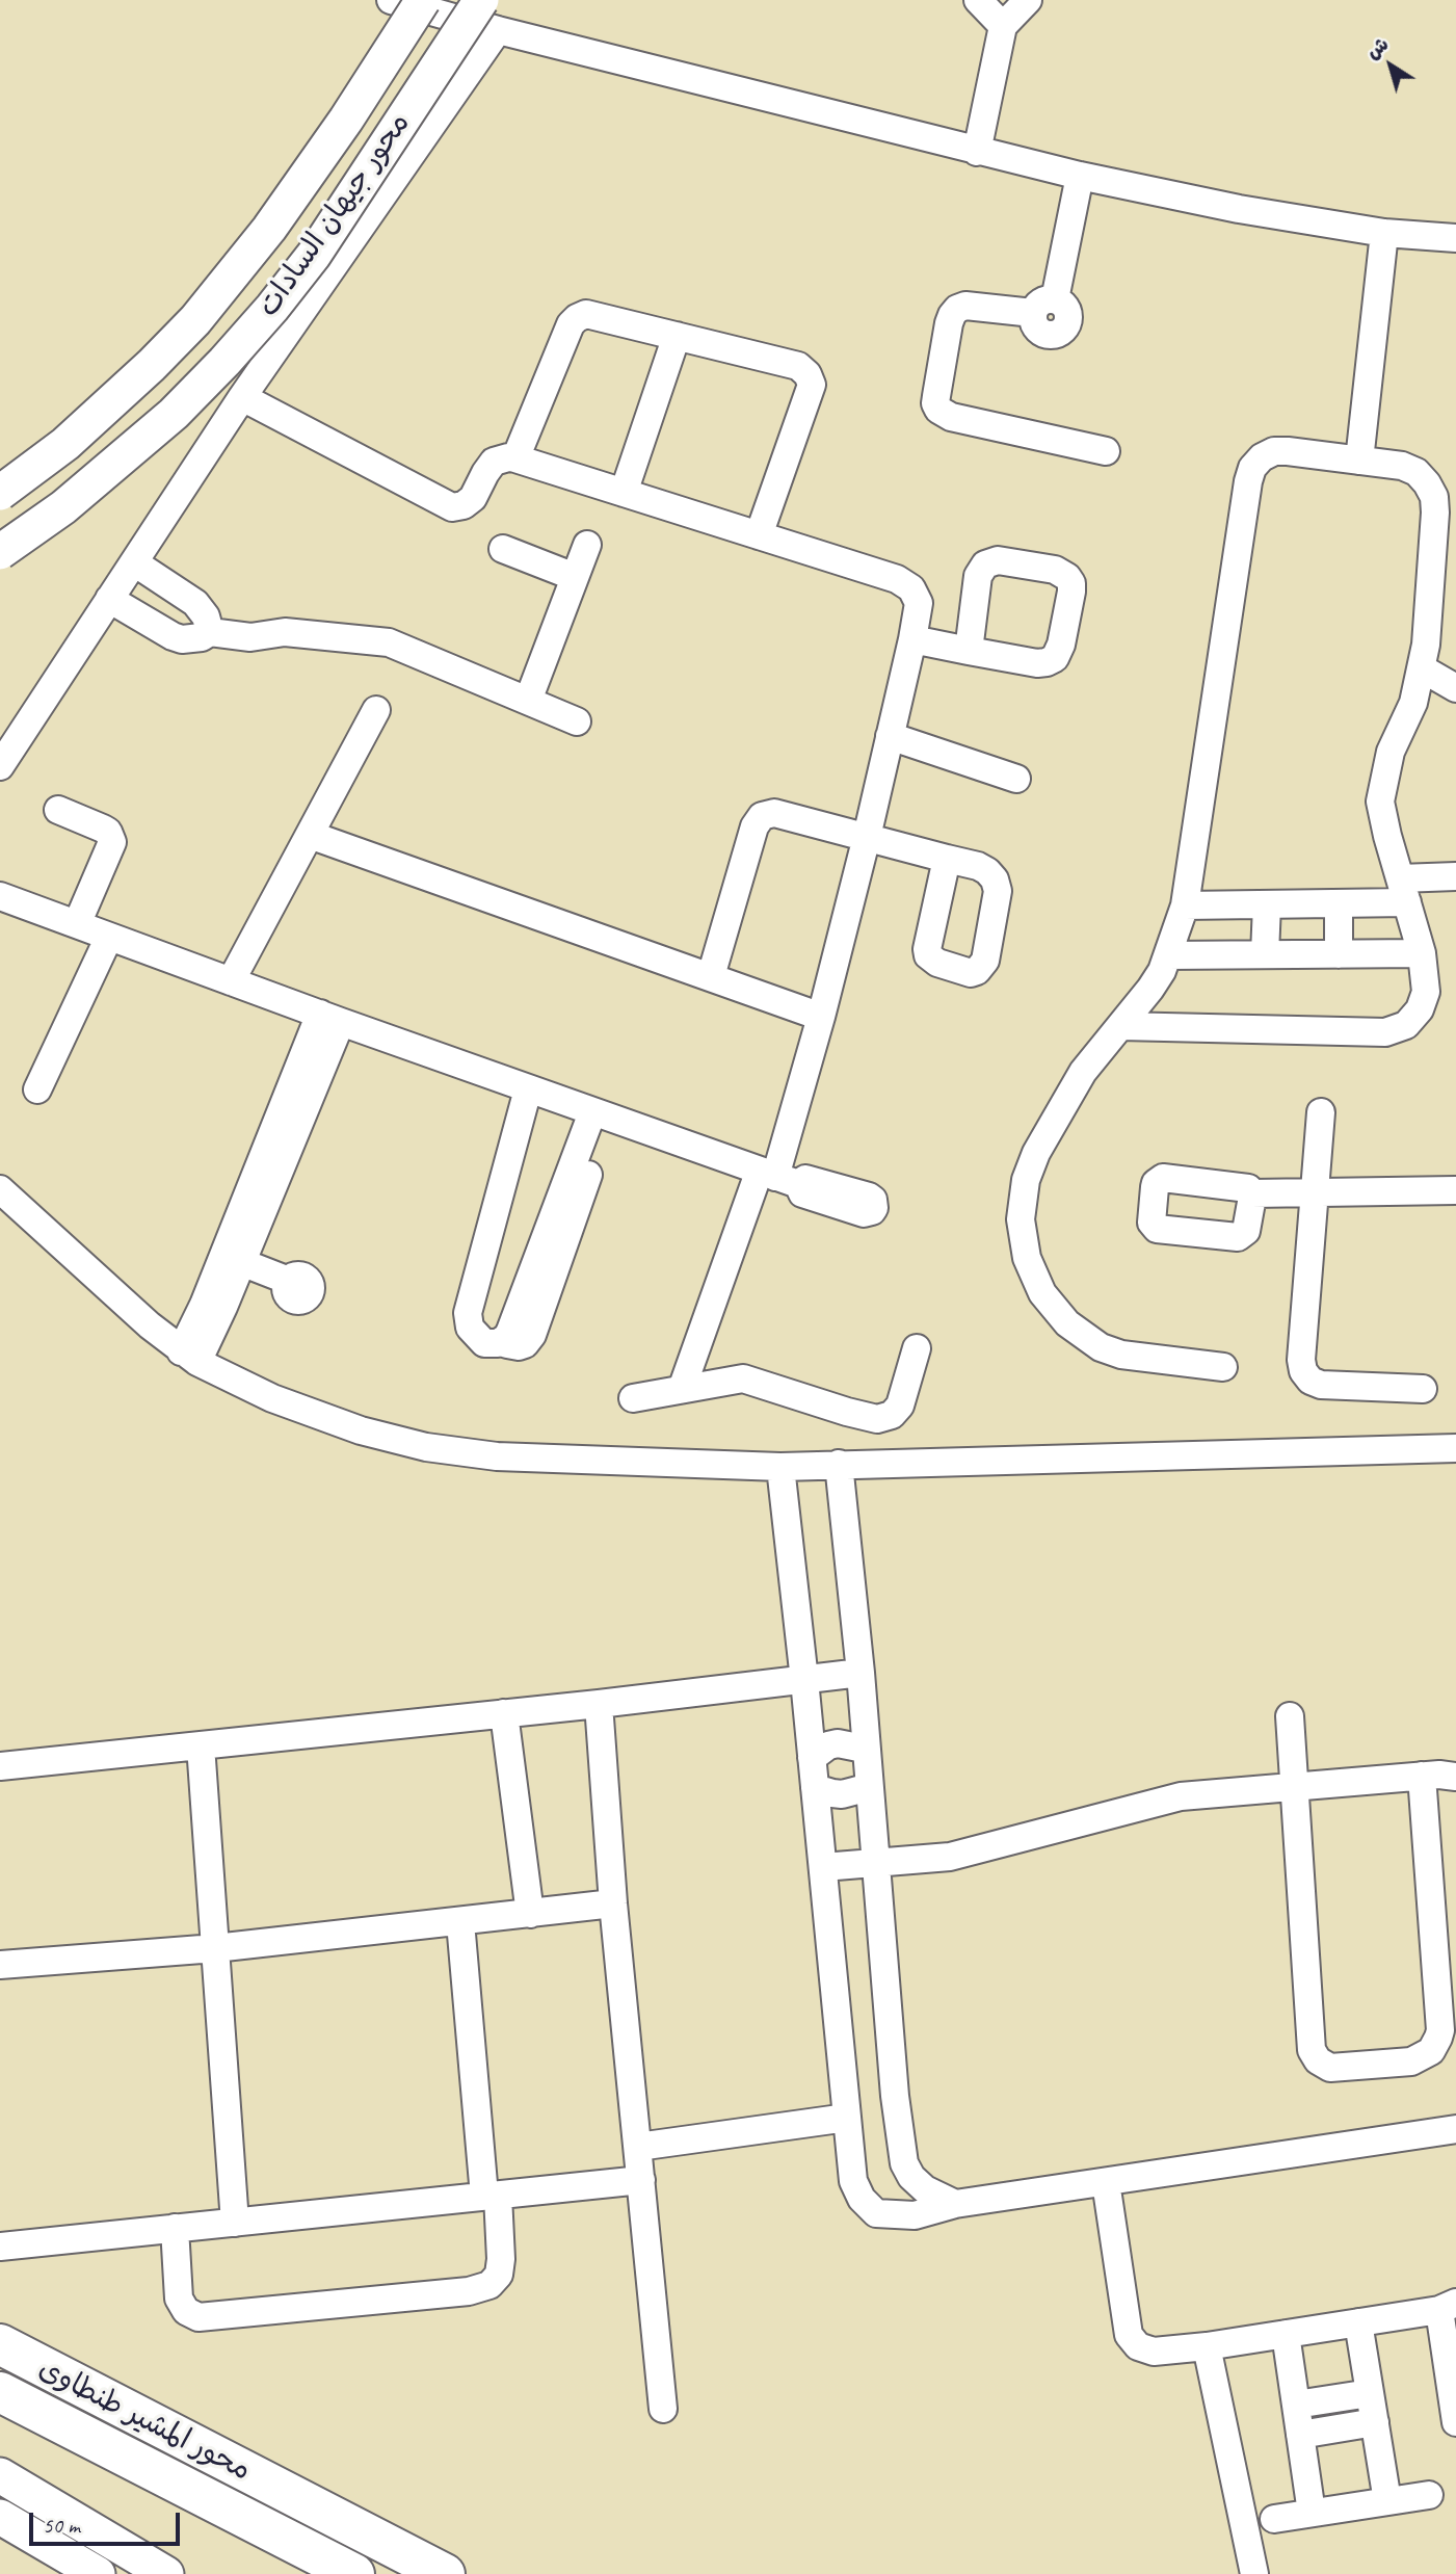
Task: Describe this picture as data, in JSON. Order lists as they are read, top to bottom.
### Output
{
  "streets": {
    "highway": ["محور المشير طنطاوى"],
    "main road": ["محور جيهان السادات"]
  },
  "scale_bar": "50 m",
  "north": "top left"
}
